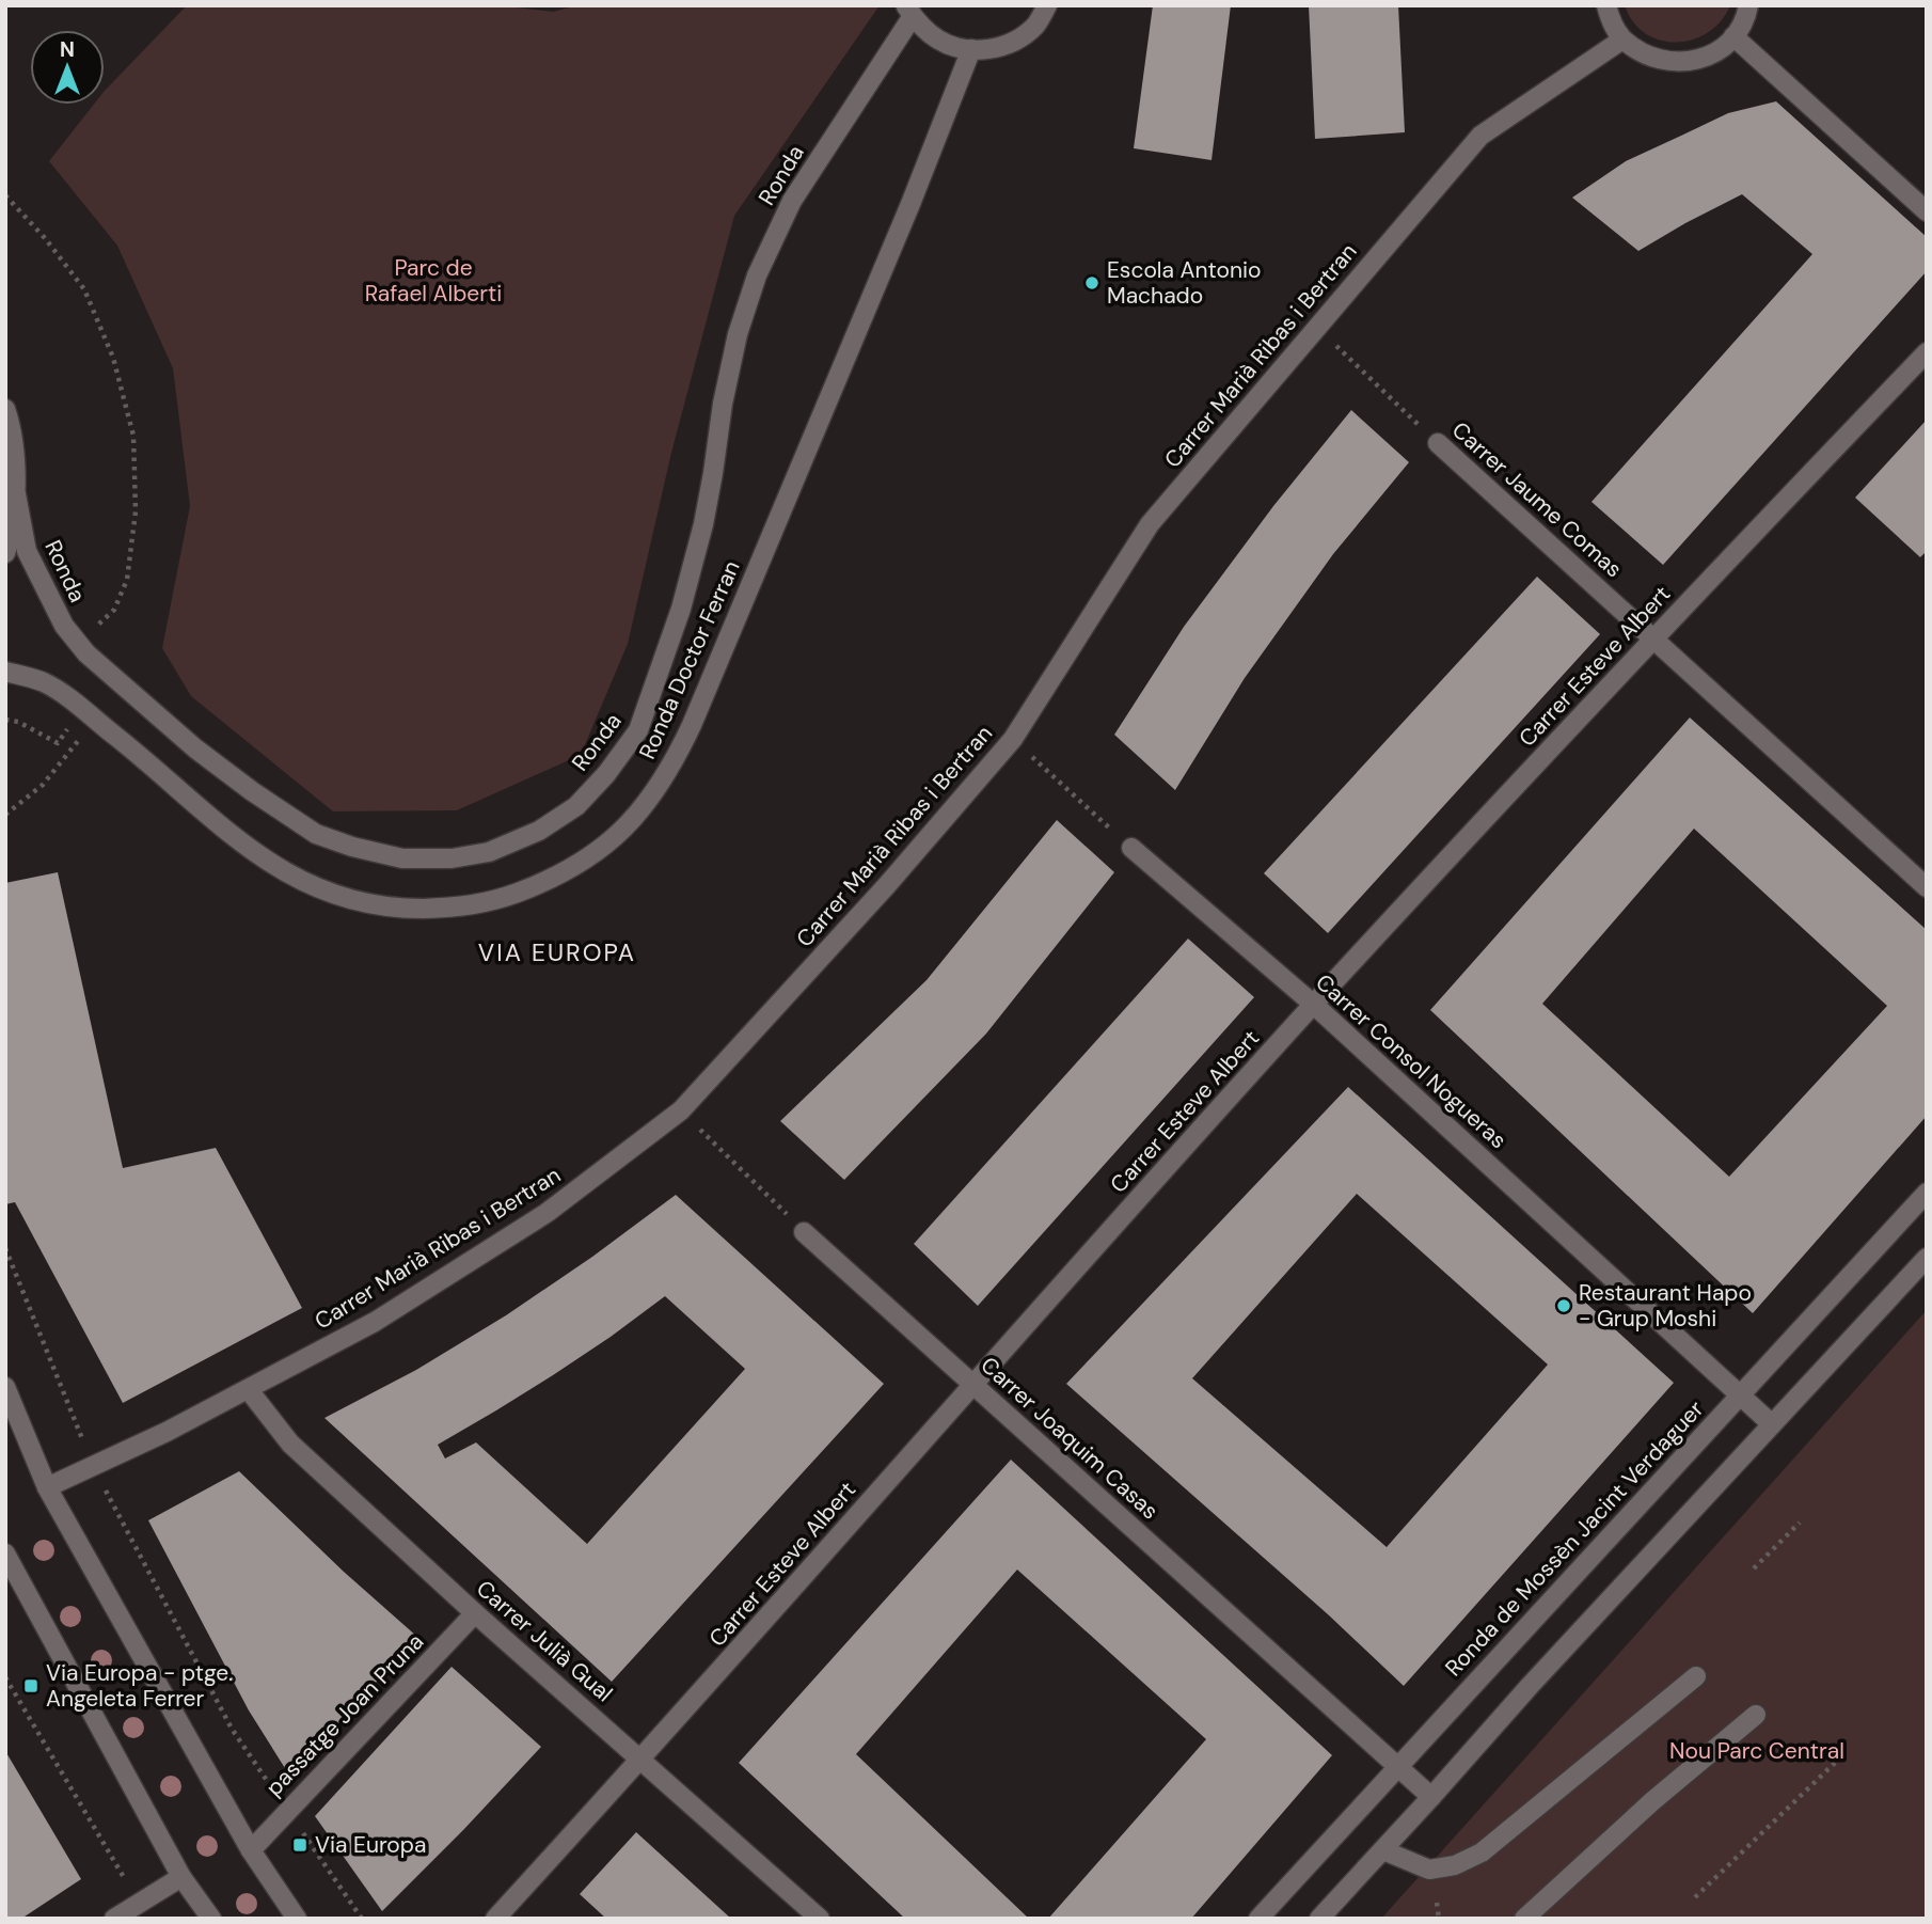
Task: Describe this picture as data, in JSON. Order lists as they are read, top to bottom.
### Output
{
  "streets": {
    "street": [
      "Ronda",
      "Carrer Marià Ribas i Bertran",
      "Carrer Jaume Comas",
      "Ronda Doctor Ferran",
      "Carrer Esteve Albert",
      "Carrer Consol Nogueras",
      "Carrer Joaquim Casas",
      "Ronda de Mossèn Jacint Verdaguer",
      "Carrer Julià Gual",
      "passatge Joan Pruna"
    ]
  },
  "crossings": [
    ["Ronda", "Ronda Doctor Ferran"],
    ["Carrer Marià Ribas i Bertran", "Carrer Jaume Comas"],
    ["Carrer Marià Ribas i Bertran", "Carrer Julià Gual"],
    ["Carrer Jaume Comas", "Carrer Esteve Albert"],
    ["Carrer Esteve Albert", "Carrer Consol Nogueras"],
    ["Carrer Esteve Albert", "Carrer Joaquim Casas"],
    ["Carrer Esteve Albert", "Carrer Julià Gual"],
    ["Carrer Consol Nogueras", "Ronda de Mossèn Jacint Verdaguer"],
    ["Carrer Joaquim Casas", "Ronda de Mossèn Jacint Verdaguer"],
    ["Carrer Julià Gual", "passatge Joan Pruna"]
  ],
  "districts": ["VIA EUROPA"],
  "parks": ["Parc de Rafael Alberti", "Nou Parc Central"],
  "places": {
    "other": ["Escola Antonio Machado", "Restaurant Hapo - Grup Moshi"],
    "transit": ["Via Europa - ptge. Angeleta Ferrer", "Via Europa"]
  },
  "north": "top"
}
